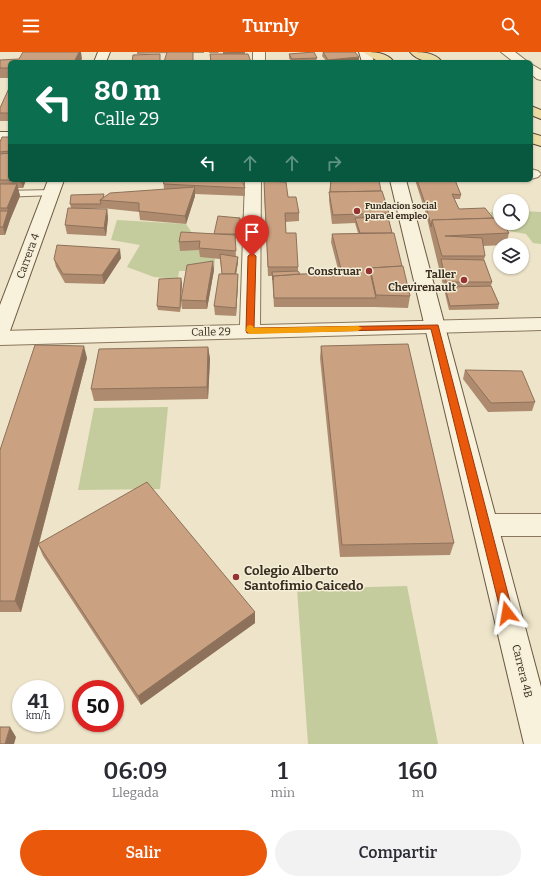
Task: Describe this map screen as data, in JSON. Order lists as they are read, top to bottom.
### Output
{
  "streets": {
    "main road": ["Carrera 4", "Calle 29", "Carrera 4B"]
  },
  "crossings": [
    ["Calle 29", "Carrera 4B"]
  ],
  "places": [
    "Fundacion social para el empleo",
    "Construar",
    "Taller Chevirenault",
    "Colegio Alberto Santofimio Caicedo"
  ],
  "page": {
    "header": "Turnly",
    "turn": ["80 m", "Calle 29"],
    "speed": "41 km/h",
    "limit": "50",
    "eta": [
      "06:09",
      "Llegada",
      "1",
      "min",
      "160",
      "m"
    ],
    "buttons": ["Salir", "Compartir"]
  }
}
